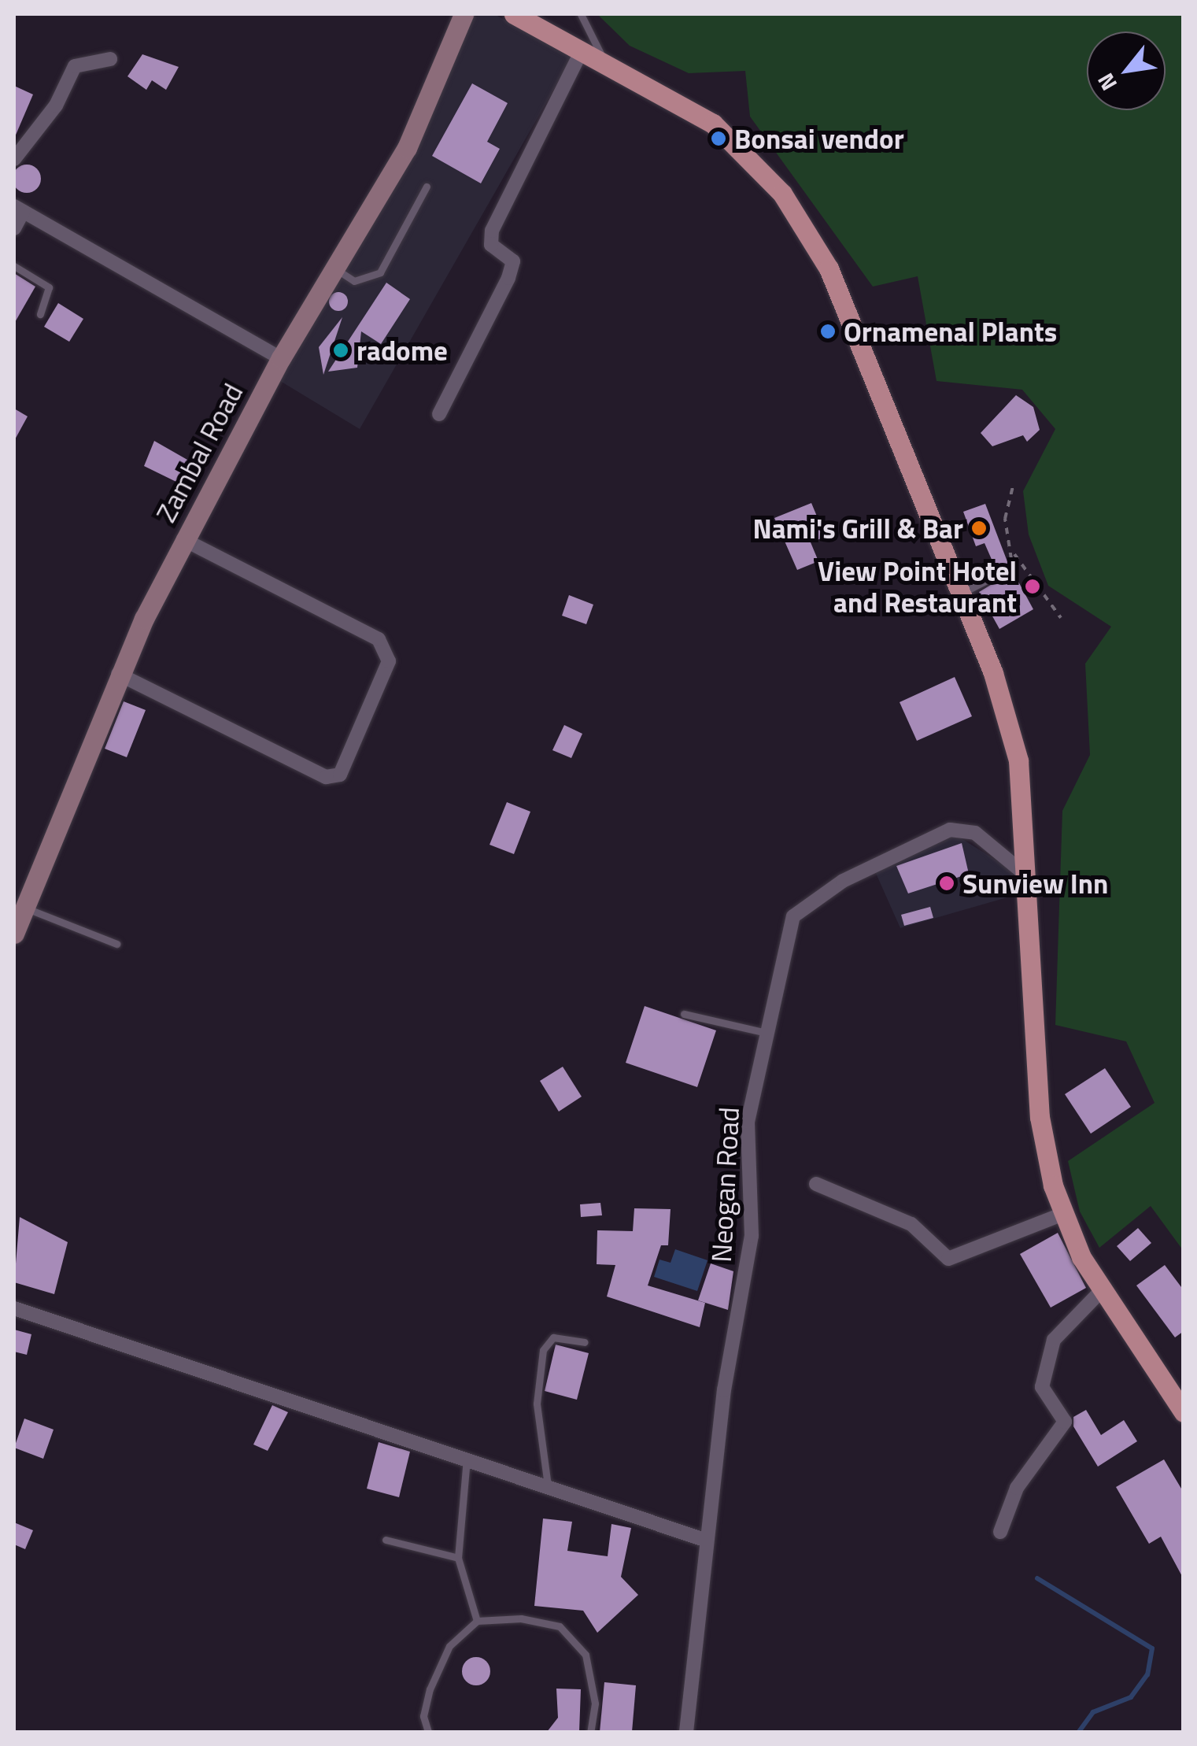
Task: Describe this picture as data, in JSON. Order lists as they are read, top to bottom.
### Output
{
  "streets": {
    "street": ["Zambal Road", "Neogan Road"]
  },
  "places": [
    "Bonsai vendor",
    "Ornamenal Plants",
    "radome",
    "Nami's Grill & Bar",
    "View Point Hotel and Restaurant",
    "Sunview Inn"
  ],
  "north": "bottom left"
}
